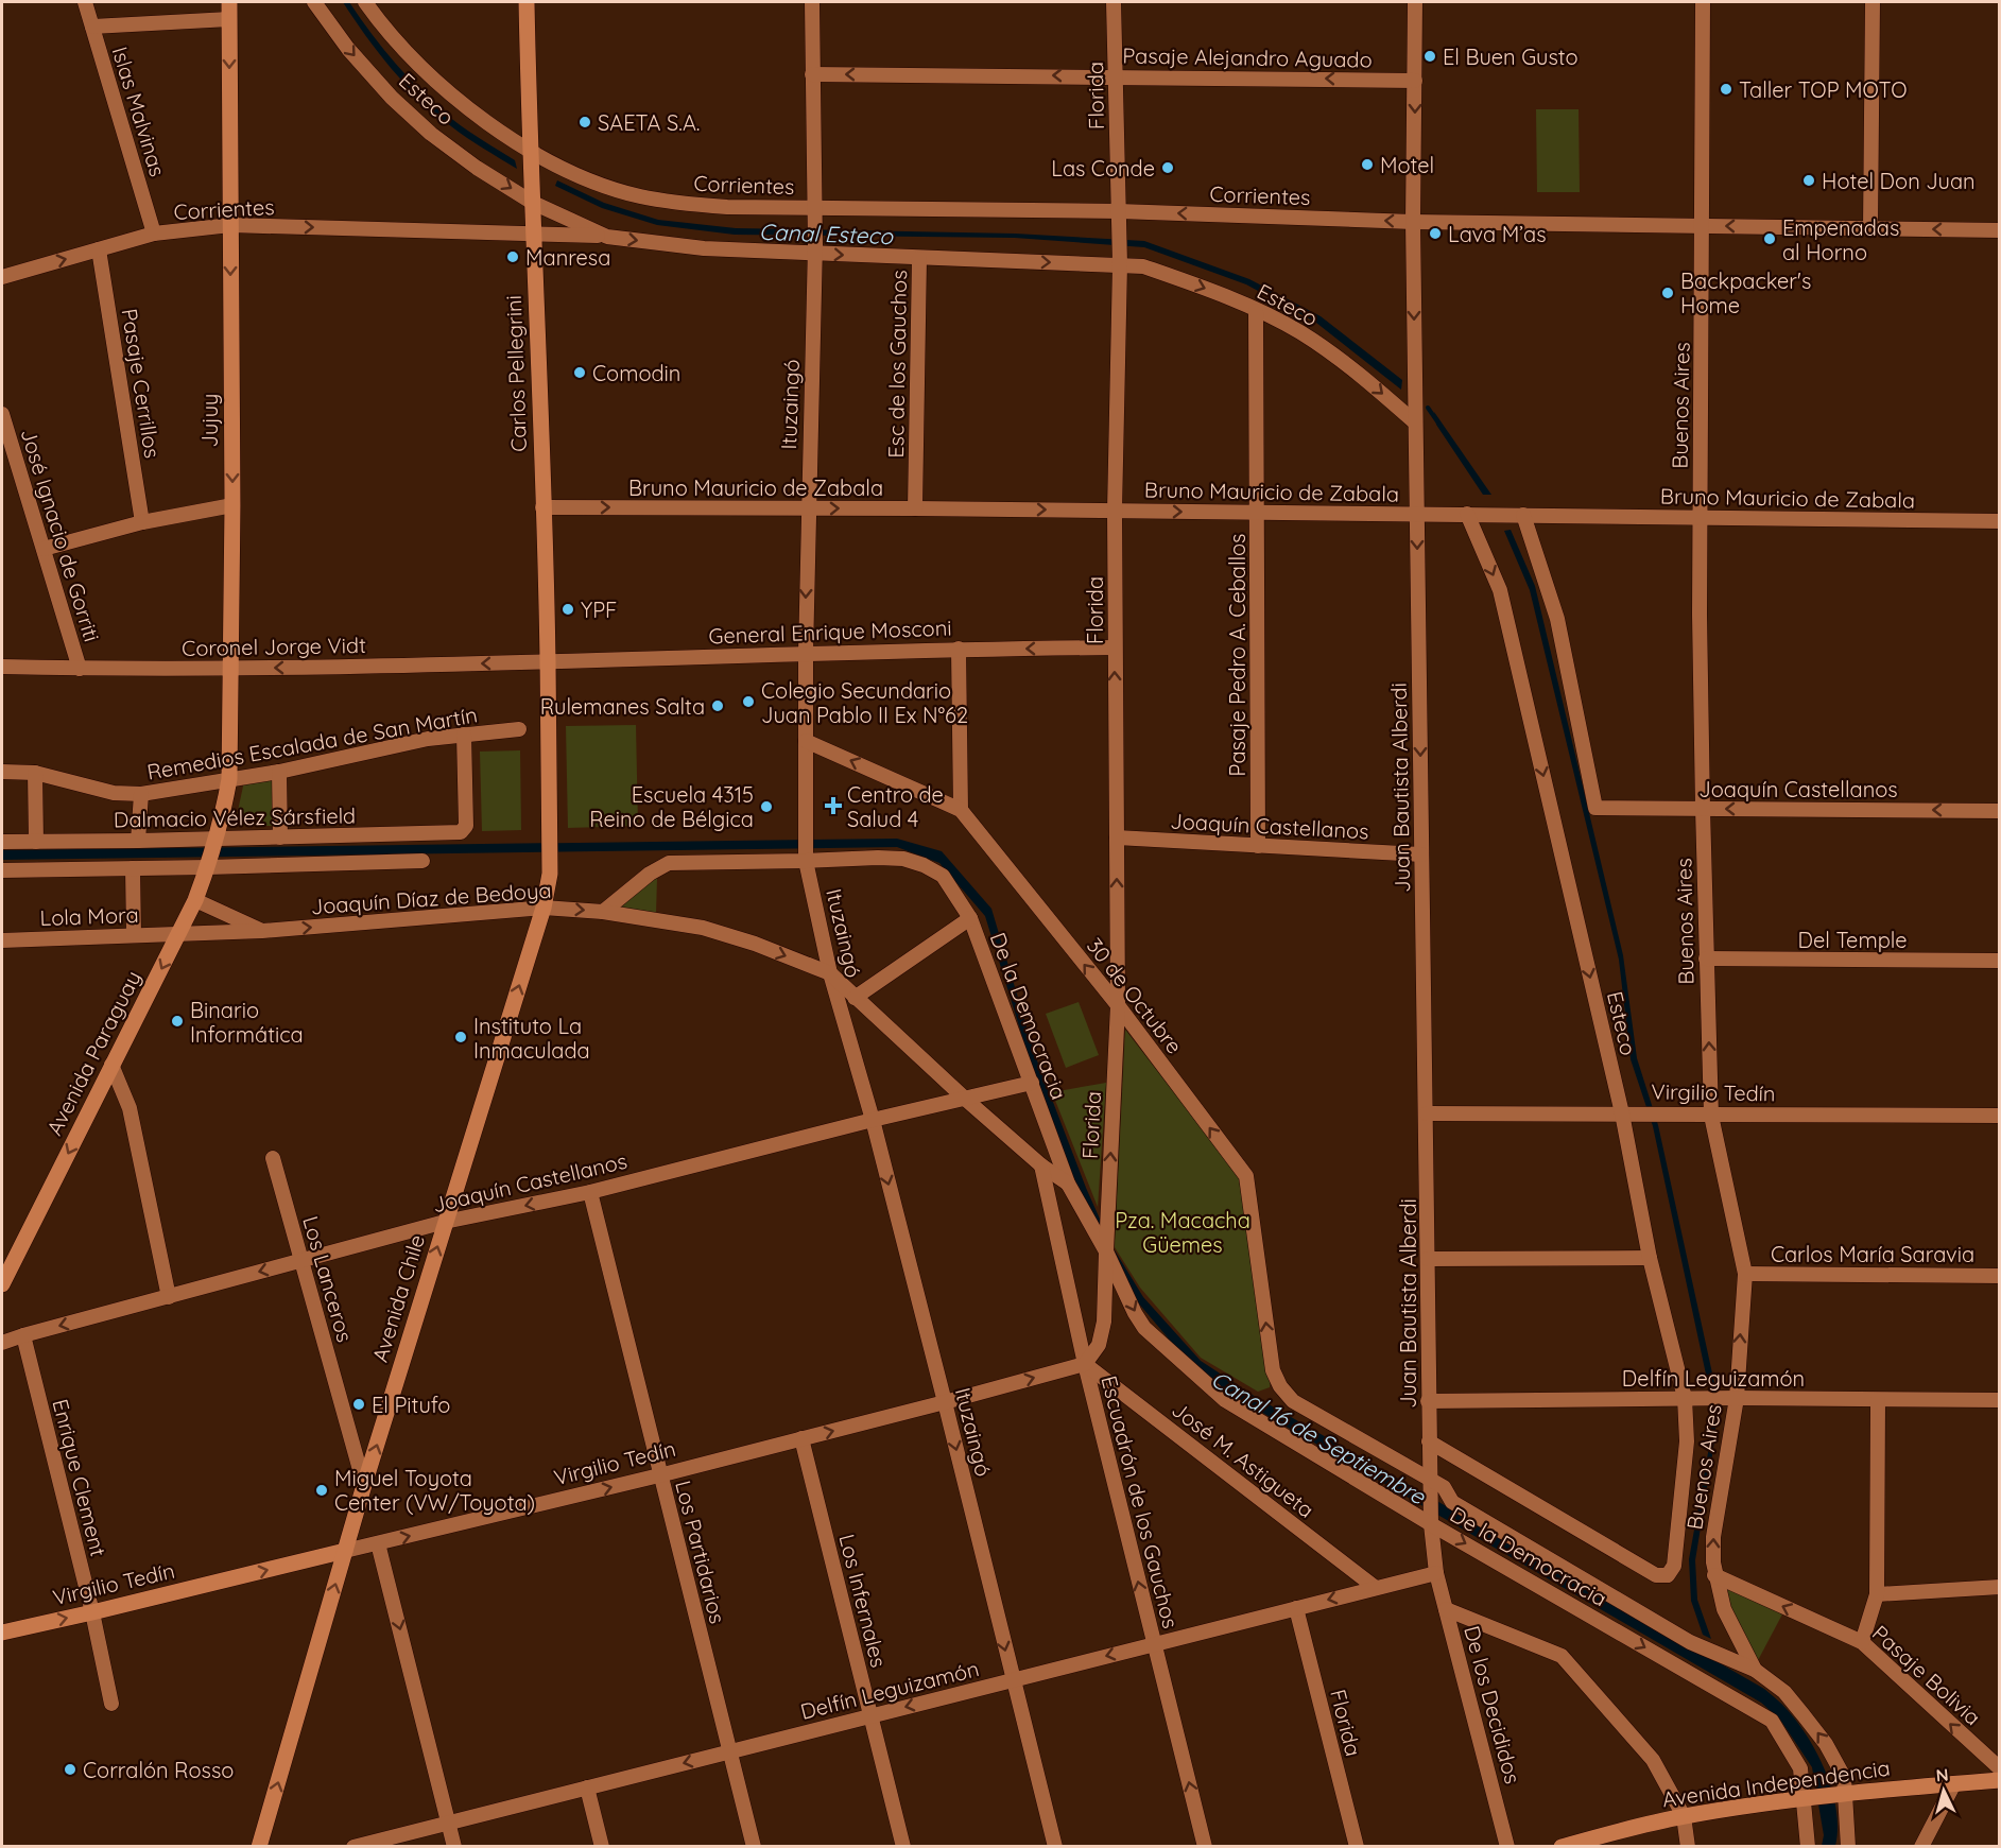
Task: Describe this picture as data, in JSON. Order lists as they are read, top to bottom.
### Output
{
  "streets": {
    "main road": [
      "Carlos Pellegrini",
      "Jujuy",
      "Avenida Paraguay",
      "Virgilio Tedín",
      "Avenida Chile",
      "Avenida Independencia"
    ],
    "street": [
      "Pasaje Alejandro Aguado",
      "Florida",
      "Esteco",
      "Islas Malvinas",
      "Corrientes",
      "Esc de los Gauchos",
      "Pasaje Cerrillos",
      "Ituzaingó",
      "Buenos Aires",
      "Bruno Mauricio de Zabala",
      "José Ignacio de Gorriti",
      "General Enrique Mosconi",
      "Coronel Jorge Vidt",
      "Pasaje Pedro A. Ceballos",
      "Remedios Escalada de San Martín",
      "Juan Bautista Alberdi",
      "Joaquín Castellanos",
      "Dalmacio Vélez Sársfield",
      "Joaquín Díaz de Bedoya",
      "Lola Mora",
      "Del Temple",
      "30 de Octubre",
      "De la Democracia",
      "Carlos María Saravia",
      "Los Lanceros",
      "Delfín Leguizamón",
      "José M. Astigueta",
      "Enrique Clement",
      "Escuadrón de los Gauchos",
      "Los Partidarios",
      "Los Infernales",
      "Pasaje Bolivia",
      "De los Decididos"
    ]
  },
  "crossings": [
    ["Pasaje Alejandro Aguado", "Florida"],
    ["Pasaje Alejandro Aguado", "Ituzaingó"],
    ["Pasaje Alejandro Aguado", "Juan Bautista Alberdi"],
    ["Florida", "Esteco"],
    ["Florida", "Corrientes"],
    ["Florida", "Bruno Mauricio de Zabala"],
    ["Florida", "General Enrique Mosconi"],
    ["Florida", "Joaquín Castellanos"],
    ["Florida", "30 de Octubre"],
    ["Florida", "De la Democracia"],
    ["Florida", "Delfín Leguizamón"],
    ["Esteco", "Corrientes"],
    ["Esteco", "Carlos Pellegrini"],
    ["Esteco", "Bruno Mauricio de Zabala"],
    ["Esteco", "Pasaje Pedro A. Ceballos"],
    ["Esteco", "Juan Bautista Alberdi"],
    ["Esteco", "Virgilio Tedín"],
    ["Esteco", "Delfín Leguizamón"],
    ["Islas Malvinas", "Corrientes"],
    ["Corrientes", "Esc de los Gauchos"],
    ["Corrientes", "Carlos Pellegrini"],
    ["Corrientes", "Pasaje Cerrillos"],
    ["Corrientes", "Ituzaingó"],
    ["Corrientes", "Buenos Aires"],
    ["Corrientes", "Jujuy"],
    ["Corrientes", "Juan Bautista Alberdi"],
    ["Esc de los Gauchos", "Bruno Mauricio de Zabala"],
    ["Carlos Pellegrini", "Bruno Mauricio de Zabala"],
    ["Carlos Pellegrini", "General Enrique Mosconi"],
    ["Carlos Pellegrini", "Coronel Jorge Vidt"],
    ["Carlos Pellegrini", "Avenida Chile"],
    ["Ituzaingó", "Bruno Mauricio de Zabala"],
    ["Ituzaingó", "General Enrique Mosconi"],
    ["Ituzaingó", "Joaquín Castellanos"],
    ["Ituzaingó", "Joaquín Díaz de Bedoya"],
    ["Ituzaingó", "30 de Octubre"],
    ["Ituzaingó", "De la Democracia"],
    ["Ituzaingó", "Virgilio Tedín"],
    ["Ituzaingó", "Delfín Leguizamón"],
    ["Buenos Aires", "Bruno Mauricio de Zabala"],
    ["Buenos Aires", "Joaquín Castellanos"],
    ["Buenos Aires", "Del Temple"],
    ["Buenos Aires", "De la Democracia"],
    ["Buenos Aires", "Virgilio Tedín"],
    ["Buenos Aires", "Carlos María Saravia"],
    ["Buenos Aires", "Delfín Leguizamón"],
    ["Buenos Aires", "Pasaje Bolivia"],
    ["Buenos Aires", "Avenida Independencia"],
    ["Jujuy", "Coronel Jorge Vidt"],
    ["Jujuy", "Remedios Escalada de San Martín"],
    ["Jujuy", "Dalmacio Vélez Sársfield"],
    ["Jujuy", "Avenida Paraguay"],
    ["Bruno Mauricio de Zabala", "Pasaje Pedro A. Ceballos"],
    ["Bruno Mauricio de Zabala", "Juan Bautista Alberdi"],
    ["Bruno Mauricio de Zabala", "Joaquín Castellanos"],
    ["José Ignacio de Gorriti", "Coronel Jorge Vidt"],
    ["General Enrique Mosconi", "Coronel Jorge Vidt"],
    ["Pasaje Pedro A. Ceballos", "Joaquín Castellanos"],
    ["Remedios Escalada de San Martín", "Dalmacio Vélez Sársfield"],
    ["Juan Bautista Alberdi", "Joaquín Castellanos"],
    ["Juan Bautista Alberdi", "De la Democracia"],
    ["Juan Bautista Alberdi", "Virgilio Tedín"],
    ["Juan Bautista Alberdi", "Delfín Leguizamón"],
    ["Juan Bautista Alberdi", "De los Decididos"],
    ["Joaquín Castellanos", "De la Democracia"],
    ["Joaquín Castellanos", "Los Lanceros"],
    ["Joaquín Castellanos", "Avenida Chile"],
    ["Joaquín Castellanos", "Enrique Clement"],
    ["Joaquín Castellanos", "Los Partidarios"],
    ["Dalmacio Vélez Sársfield", "Avenida Paraguay"],
    ["Joaquín Díaz de Bedoya", "Lola Mora"],
    ["Joaquín Díaz de Bedoya", "De la Democracia"],
    ["Joaquín Díaz de Bedoya", "Avenida Paraguay"],
    ["Joaquín Díaz de Bedoya", "Avenida Chile"],
    ["Lola Mora", "Avenida Paraguay"],
    ["30 de Octubre", "De la Democracia"],
    ["De la Democracia", "Avenida Independencia"],
    ["Virgilio Tedín", "Avenida Chile"],
    ["Virgilio Tedín", "José M. Astigueta"],
    ["Virgilio Tedín", "Enrique Clement"],
    ["Virgilio Tedín", "Escuadrón de los Gauchos"],
    ["Virgilio Tedín", "Los Partidarios"],
    ["Virgilio Tedín", "Los Infernales"],
    ["Los Lanceros", "Avenida Chile"],
    ["Delfín Leguizamón", "José M. Astigueta"],
    ["Delfín Leguizamón", "Escuadrón de los Gauchos"],
    ["Delfín Leguizamón", "Los Partidarios"],
    ["Delfín Leguizamón", "Los Infernales"],
    ["Delfín Leguizamón", "De los Decididos"],
    ["José M. Astigueta", "Escuadrón de los Gauchos"]
  ],
  "one_way": [
    "Pasaje Alejandro Aguado",
    "Florida",
    "Esteco",
    "Ituzaingó",
    "Jujuy",
    "Bruno Mauricio de Zabala",
    "Coronel Jorge Vidt",
    "Juan Bautista Alberdi",
    "Joaquín Castellanos",
    "Joaquín Díaz de Bedoya",
    "30 de Octubre",
    "Avenida Paraguay",
    "Virgilio Tedín",
    "Avenida Chile",
    "Escuadrón de los Gauchos",
    "Pasaje Bolivia"
  ],
  "water": ["Canal Esteco", "Canal 16 de Septiembre"],
  "parks": ["Pza. Macacha Güemes"],
  "places": {
    "other": [
      "El Buen Gusto",
      "Taller TOP MOTO",
      "SAETA S.A.",
      "Motel",
      "Las Conde",
      "Hotel Don Juan",
      "Lava M’as",
      "Empenadas al Horno",
      "Manresa",
      "Backpacker's Home",
      "Comodin",
      "YPF",
      "Colegio Secundario Juan Pablo II Ex N°62",
      "Rulemanes Salta",
      "Escuela 4315 Reino de Bélgica",
      "Binario Informática",
      "Instituto La Inmaculada",
      "El Pitufo",
      "Miguel Toyota Center (VW/Toyota)",
      "Corralón Rosso"
    ],
    "health": ["Centro de Salud 4"]
  },
  "north": "top"
}
